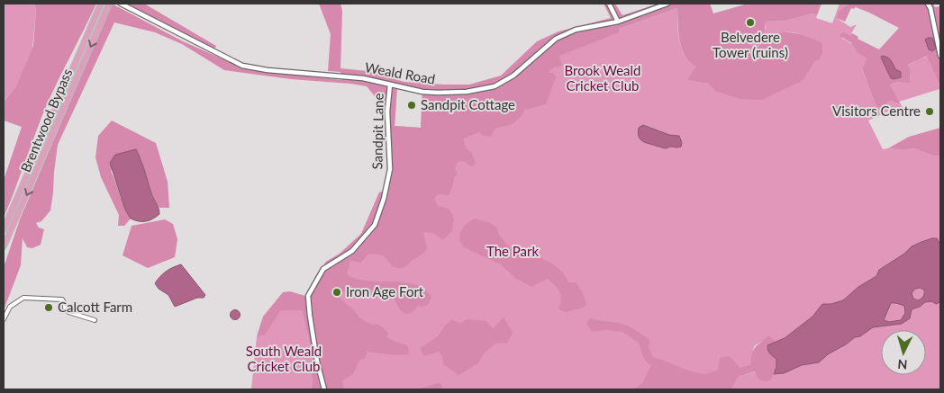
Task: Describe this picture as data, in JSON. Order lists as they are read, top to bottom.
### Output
{
  "streets": {
    "highway": ["Brentwood Bypass"],
    "street": ["Weald Road", "Sandpit Lane"]
  },
  "crossings": [
    ["Weald Road", "Sandpit Lane"]
  ],
  "parks": ["Brook Weald Cricket Club", "The Park", "South Weald Cricket Club"],
  "places": [
    "Belvedere Tower (ruins)",
    "Sandpit Cottage",
    "Visitors Centre",
    "Iron Age Fort",
    "Calcott Farm"
  ],
  "north": "bottom"
}
